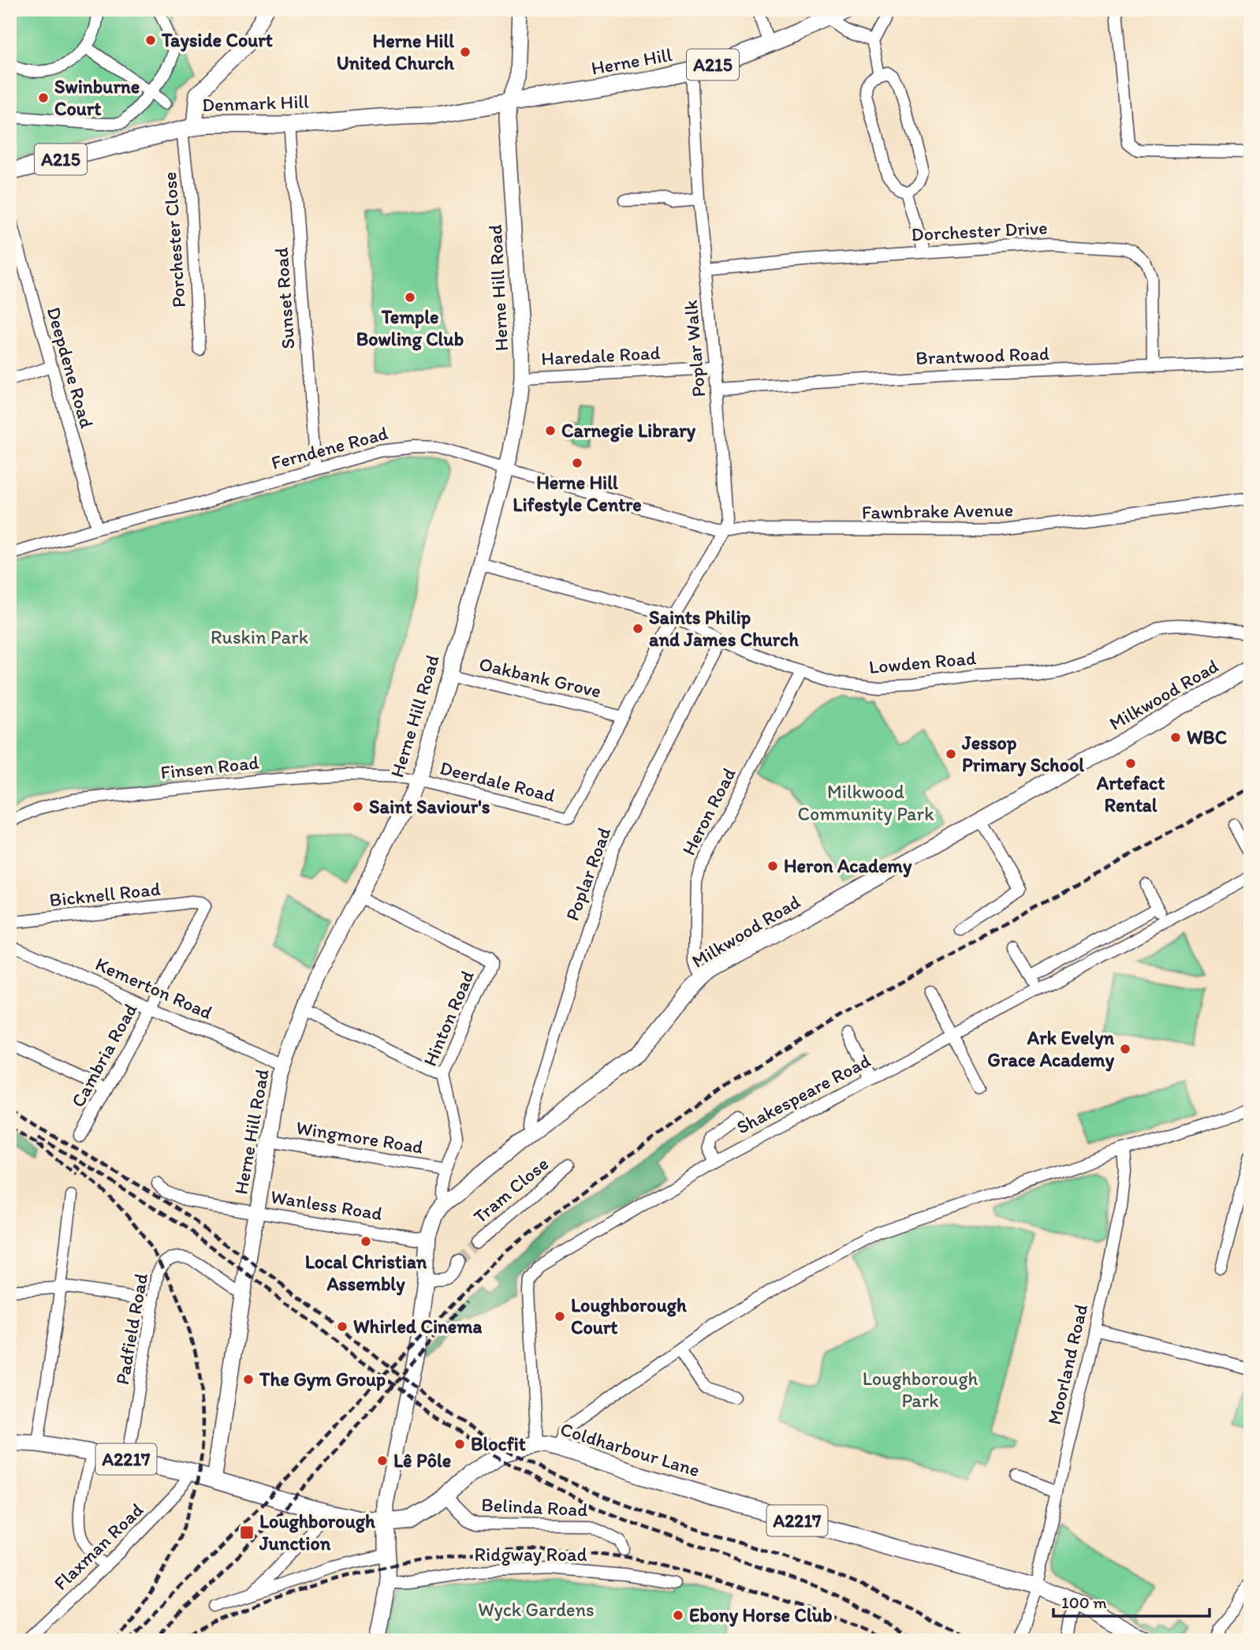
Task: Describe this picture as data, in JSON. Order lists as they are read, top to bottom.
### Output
{
  "streets": {
    "main road": [
      "Herne Hill",
      "A215",
      "Denmark Hill",
      "Coldharbour Lane",
      "A2217"
    ],
    "street": [
      "Dorchester Drive",
      "Porchester Close",
      "Herne Hill Road",
      "Sunset Road",
      "Poplar Walk",
      "Haredale Road",
      "Brantwood Road",
      "Deepdene Road",
      "Ferndene Road",
      "Fawnbrake Avenue",
      "Lowden Road",
      "Oakbank Grove",
      "Milkwood Road",
      "Finsen Road",
      "Deerdale Road",
      "Heron Road",
      "Poplar Road",
      "Bicknell Road",
      "Kemerton Road",
      "Hinton Road",
      "Cambria Road",
      "Shakespeare Road",
      "Wingmore Road",
      "Tram Close",
      "Wanless Road",
      "Padfield Road",
      "Moorland Road",
      "Belinda Road",
      "Flaxman Road",
      "Ridgway Road"
    ]
  },
  "crossings": [
    ["Herne Hill", "Denmark Hill"],
    ["Herne Hill", "Herne Hill Road"],
    ["Herne Hill", "Poplar Walk"],
    ["Denmark Hill", "Porchester Close"],
    ["Denmark Hill", "Herne Hill Road"],
    ["Denmark Hill", "Sunset Road"],
    ["Dorchester Drive", "Poplar Walk"],
    ["Dorchester Drive", "Brantwood Road"],
    ["Herne Hill Road", "Haredale Road"],
    ["Herne Hill Road", "Ferndene Road"],
    ["Herne Hill Road", "Lowden Road"],
    ["Herne Hill Road", "Oakbank Grove"],
    ["Herne Hill Road", "Finsen Road"],
    ["Herne Hill Road", "Deerdale Road"],
    ["Herne Hill Road", "Kemerton Road"],
    ["Herne Hill Road", "Hinton Road"],
    ["Herne Hill Road", "Wingmore Road"],
    ["Herne Hill Road", "Wanless Road"],
    ["Herne Hill Road", "Padfield Road"],
    ["Herne Hill Road", "Coldharbour Lane"],
    ["Sunset Road", "Ferndene Road"],
    ["Poplar Walk", "Haredale Road"],
    ["Poplar Walk", "Brantwood Road"],
    ["Poplar Walk", "Ferndene Road"],
    ["Poplar Walk", "Fawnbrake Avenue"],
    ["Poplar Walk", "Lowden Road"],
    ["Poplar Walk", "Oakbank Grove"],
    ["Poplar Walk", "Deerdale Road"],
    ["Deepdene Road", "Ferndene Road"],
    ["Ferndene Road", "Fawnbrake Avenue"],
    ["Lowden Road", "Heron Road"],
    ["Lowden Road", "Poplar Road"],
    ["Milkwood Road", "Heron Road"],
    ["Milkwood Road", "Poplar Road"],
    ["Milkwood Road", "Hinton Road"],
    ["Finsen Road", "Deerdale Road"],
    ["Bicknell Road", "Cambria Road"],
    ["Kemerton Road", "Cambria Road"],
    ["Hinton Road", "Wingmore Road"],
    ["Shakespeare Road", "Coldharbour Lane"],
    ["Padfield Road", "Coldharbour Lane"],
    ["Moorland Road", "Coldharbour Lane"],
    ["Coldharbour Lane", "Belinda Road"],
    ["Coldharbour Lane", "Flaxman Road"]
  ],
  "parks": [
    "Ruskin Park",
    "Milkwood Community Park",
    "Loughborough Park",
    "Wyck Gardens"
  ],
  "places": {
    "other": [
      "Tayside Court",
      "Herne Hill United Church",
      "Swinburne Court",
      "Temple Bowling Club",
      "Carnegie Library",
      "Herne Hill Lifestyle Centre",
      "Saints Philip and James Church",
      "WBC",
      "Jessop Primary School",
      "Artefact Rental",
      "Saint Saviour's",
      "Heron Academy",
      "Ark Evelyn Grace Academy",
      "Local Christian Assembly",
      "Loughborough Court",
      "Whirled Cinema",
      "The Gym Group",
      "Blocfit",
      "Lê Pôle",
      "Ebony Horse Club"
    ],
    "transit": ["Loughborough Junction"]
  },
  "scale_bar": "100 m"
}
